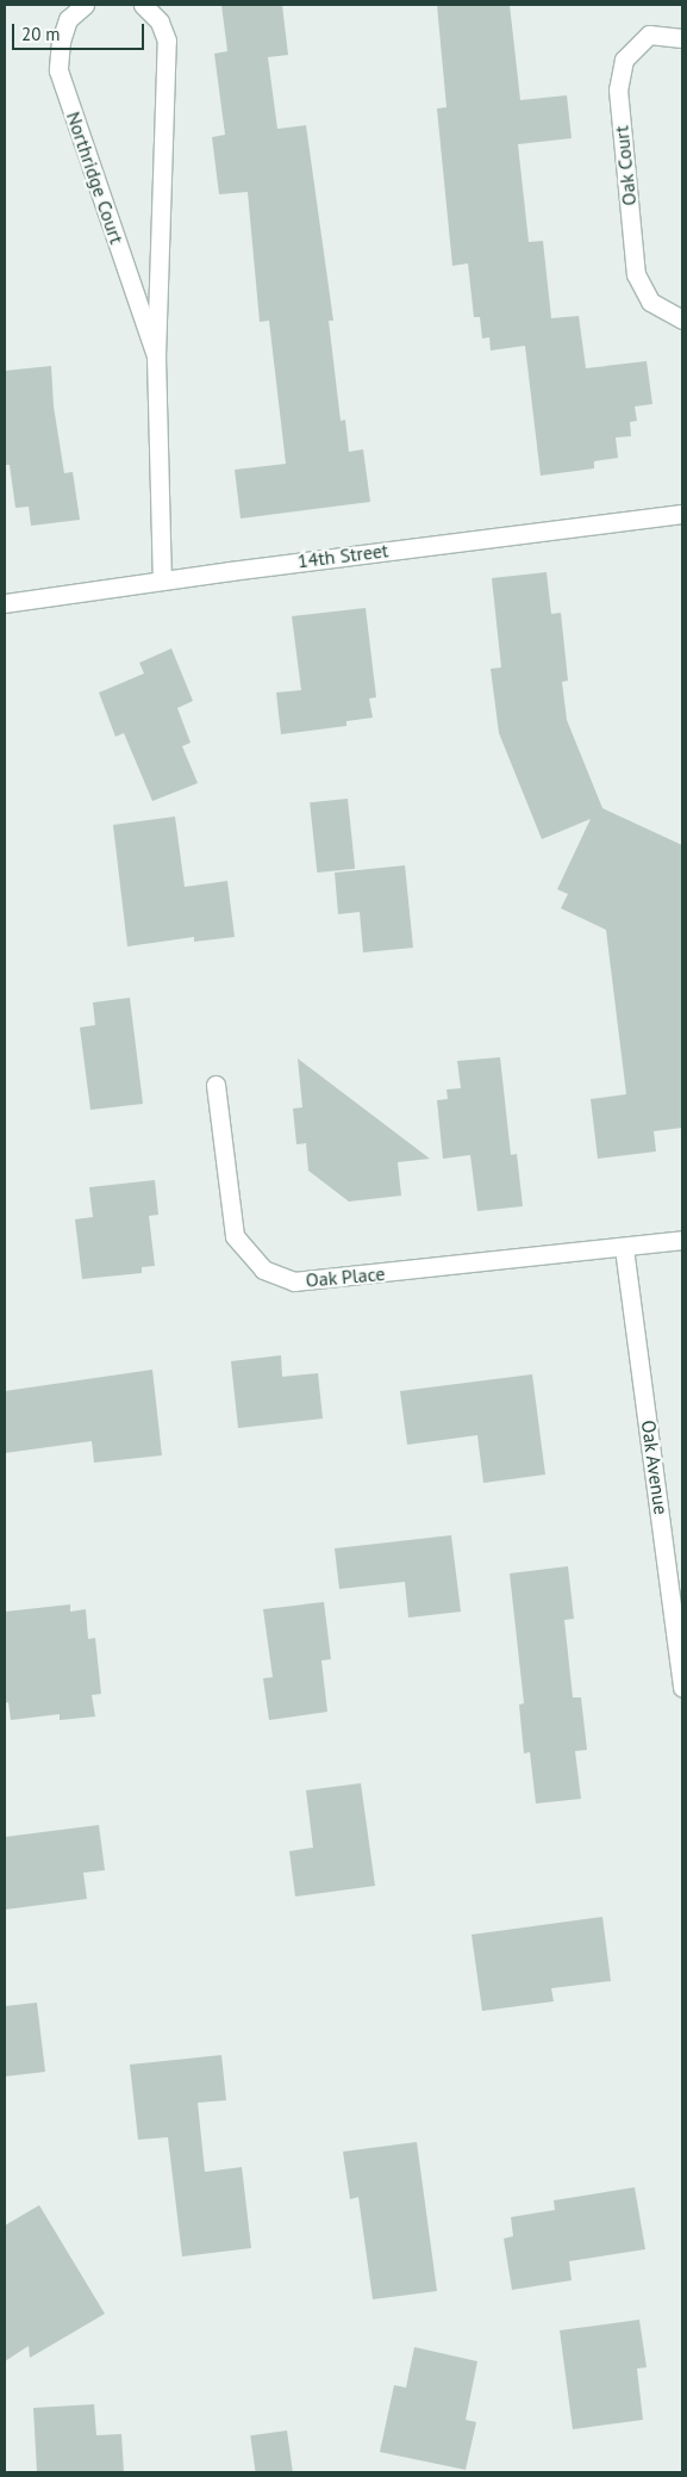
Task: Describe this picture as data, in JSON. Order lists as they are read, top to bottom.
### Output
{
  "streets": {
    "street": [
      "Oak Court",
      "Northridge Court",
      "14th Street",
      "Oak Place",
      "Oak Avenue"
    ]
  },
  "crossings": [
    ["Northridge Court", "14th Street"],
    ["Oak Place", "Oak Avenue"]
  ],
  "scale_bar": "20 m"
}
